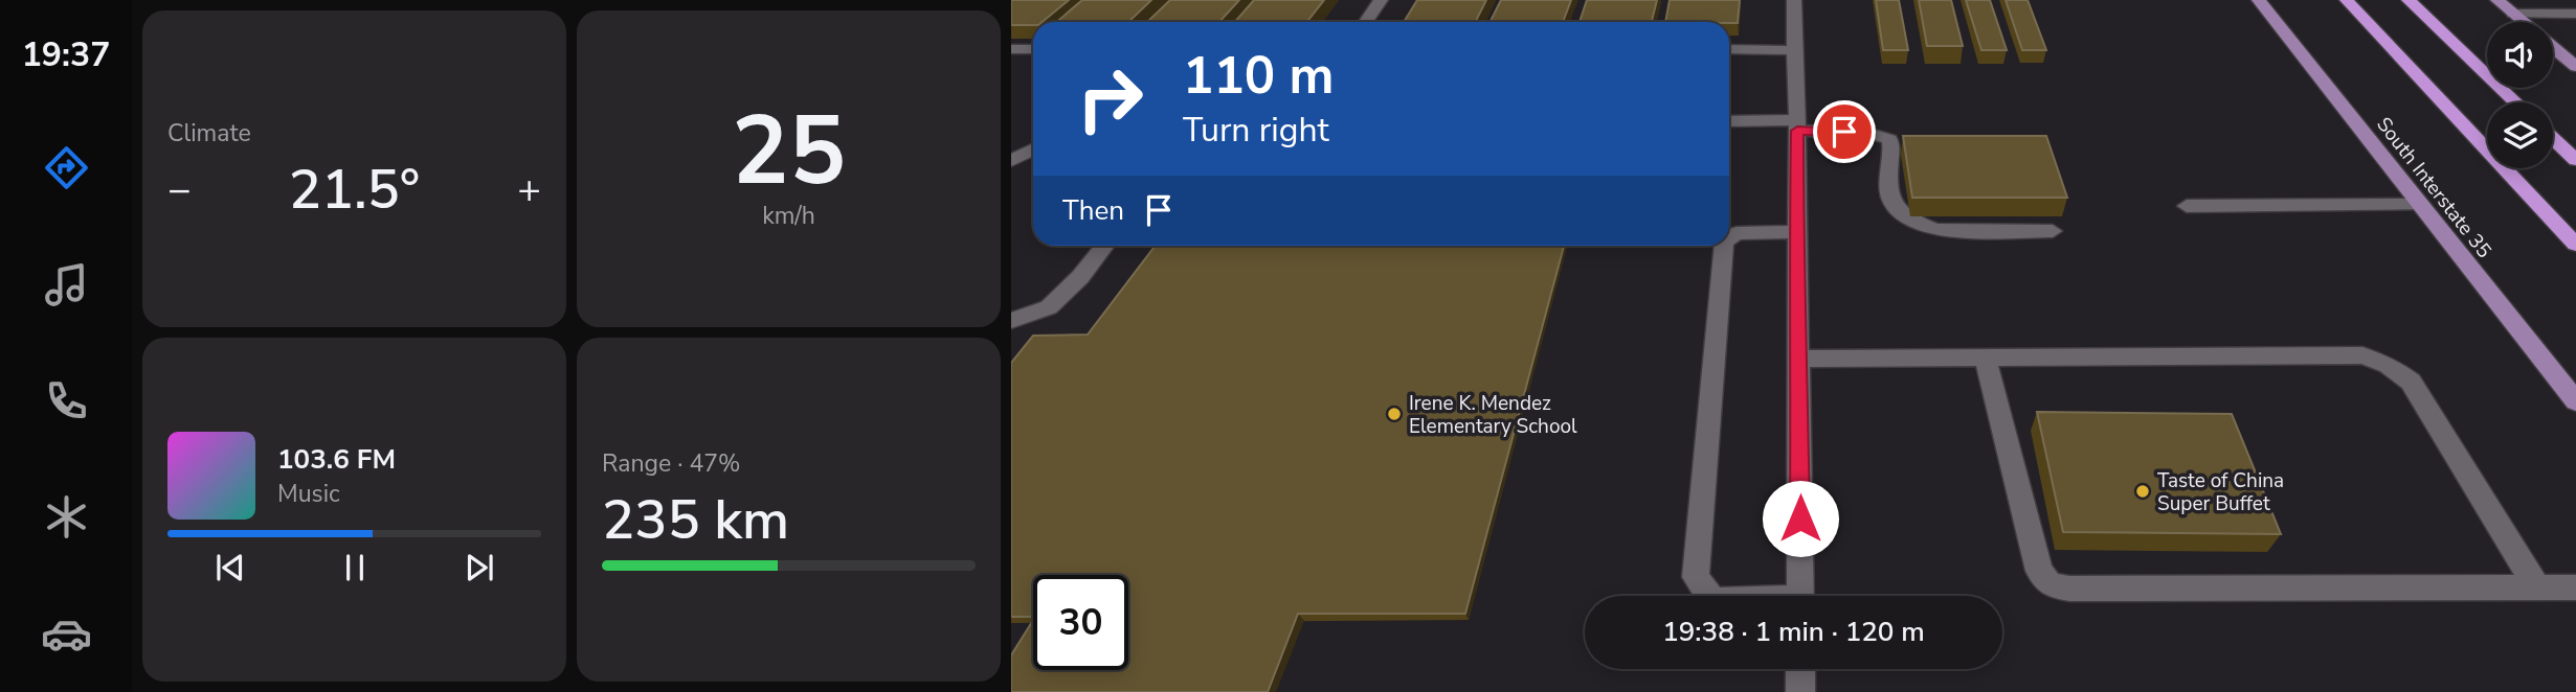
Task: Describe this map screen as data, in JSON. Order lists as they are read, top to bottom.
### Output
{
  "streets": {
    "main road": ["South Interstate 35"]
  },
  "places": ["Irene K. Mendez Elementary School", "Taste of China Super Buffet"],
  "page": {
    "tabs": "19:37",
    "tile": [
      "Climate",
      ["25", "km/h"],
      ["Range · 47%", "235 km"]
    ],
    "turn": ["110 m", "Turn right"],
    "heat": ["−", "21.5°", "+"],
    "then": "Then",
    "song": ["103.6 FM", "Music"],
    "limit": "30",
    "trip": "19:38 · 1 min · 120 m"
  }
}
